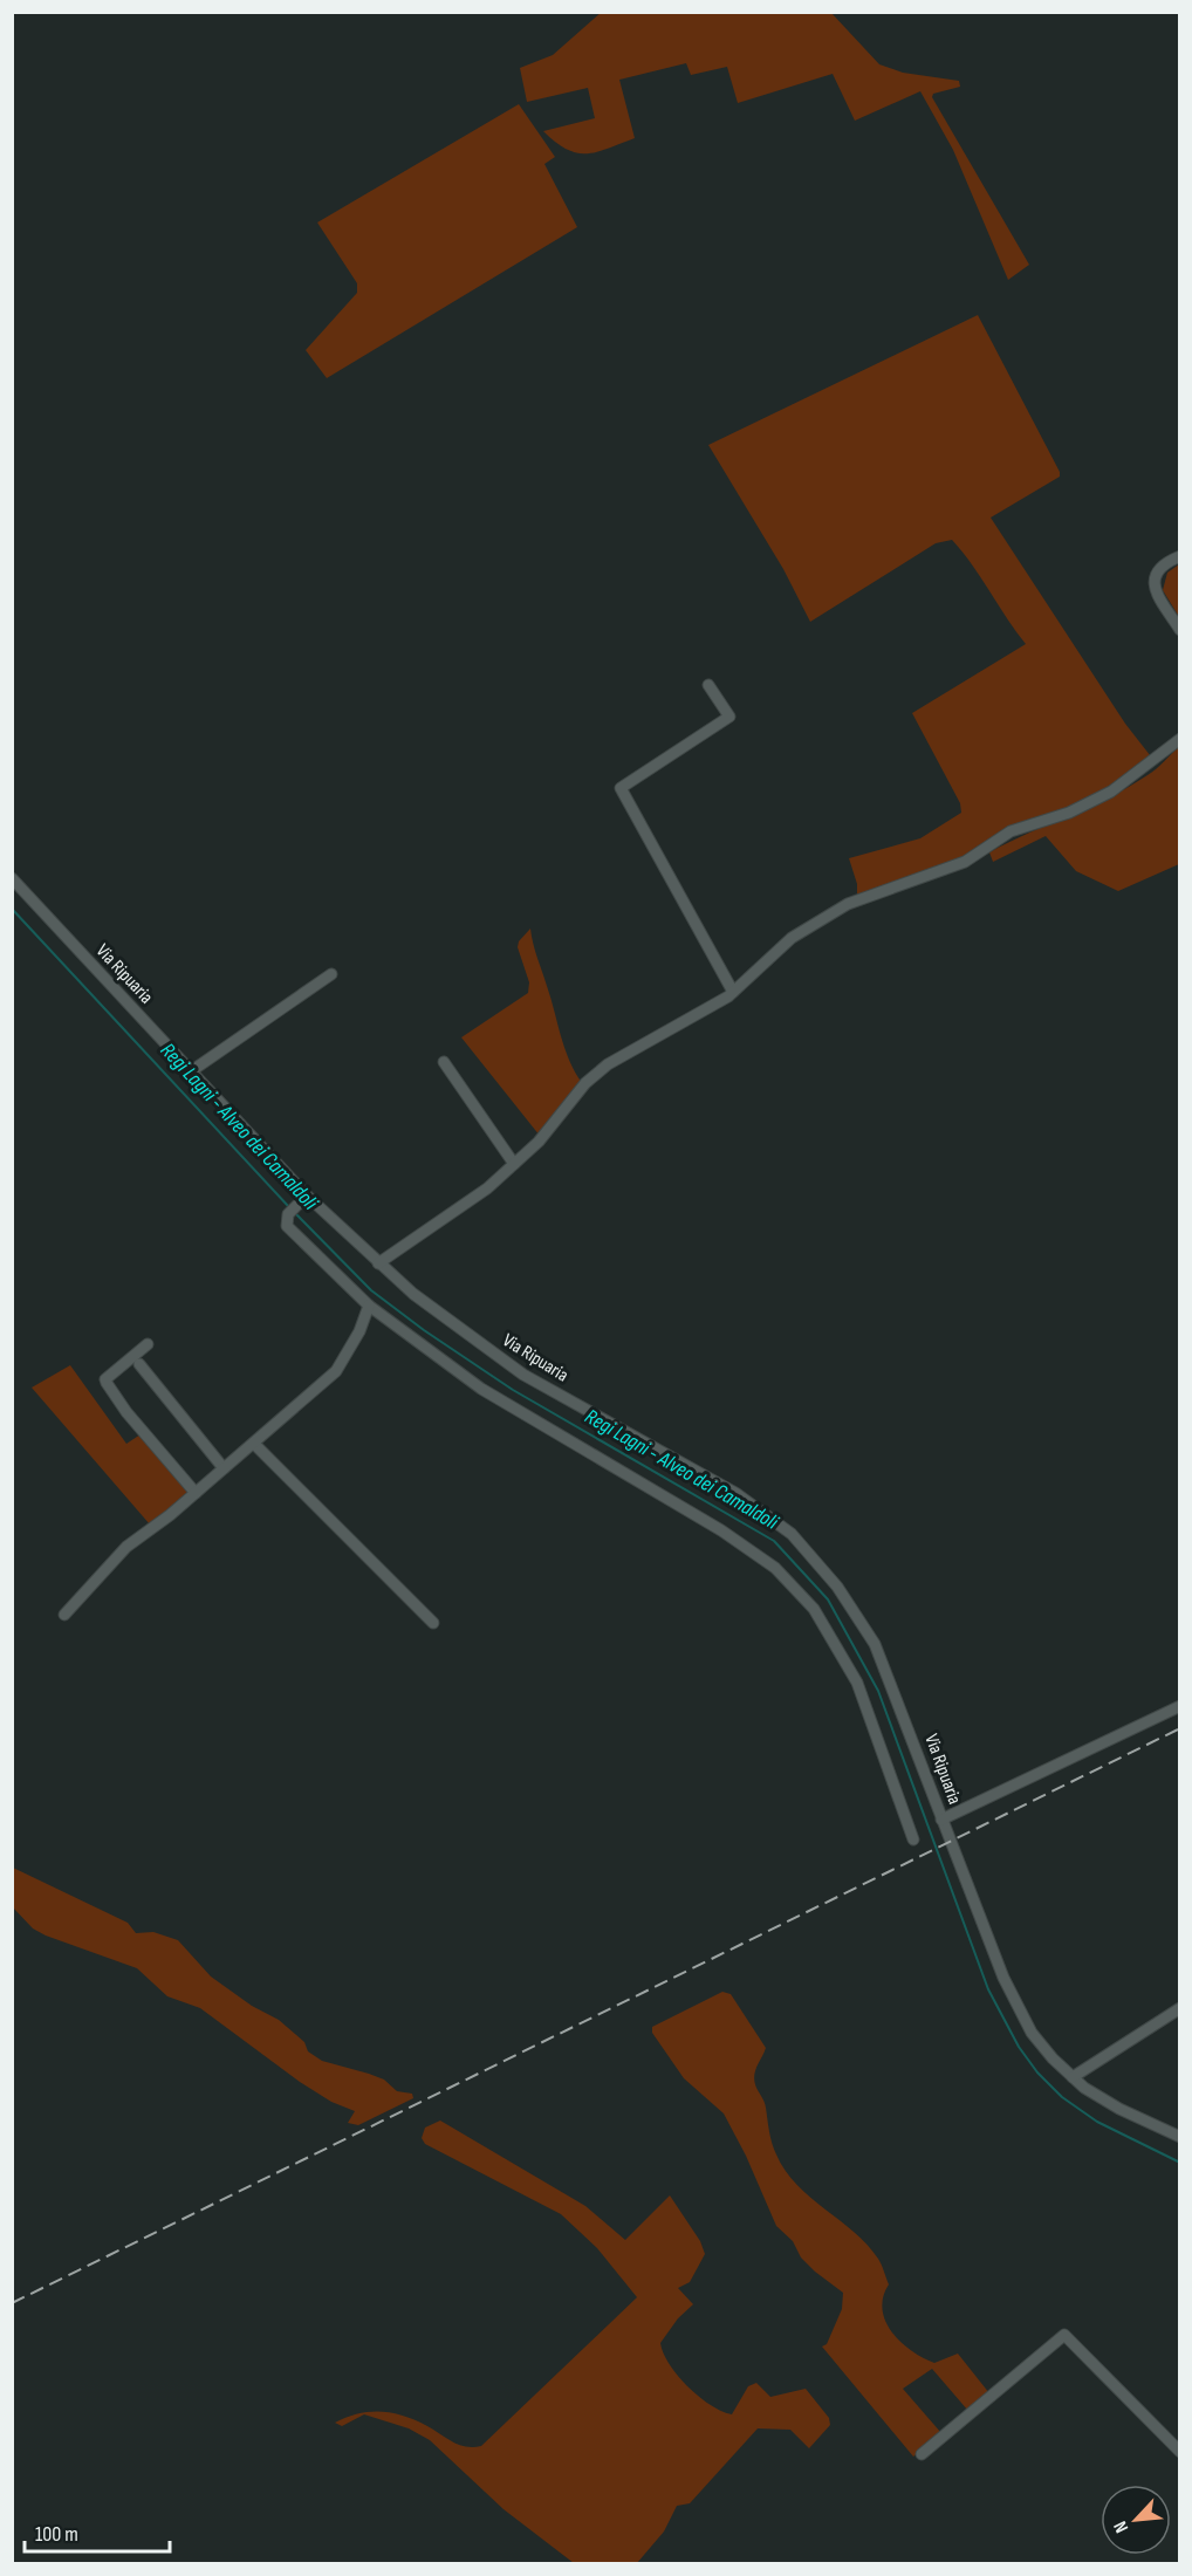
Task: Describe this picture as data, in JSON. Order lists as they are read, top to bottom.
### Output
{
  "streets": {
    "street": ["Via Ripuaria"]
  },
  "water": ["Regi Lagni - Alveo dei Camaldoli"],
  "scale_bar": "100 m",
  "north": "bottom left"
}
